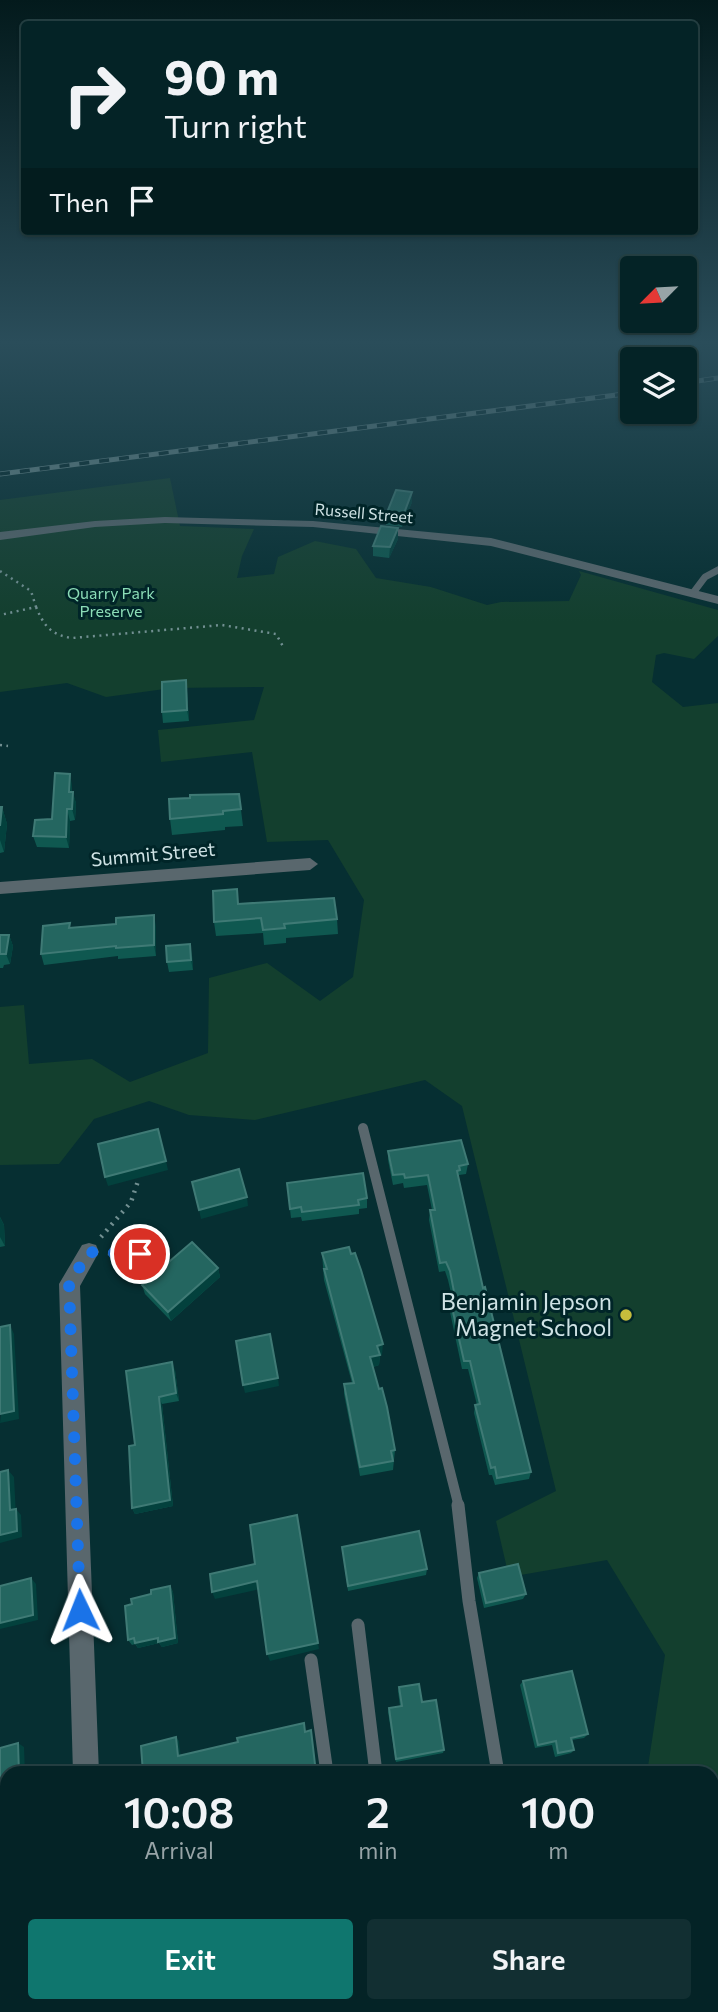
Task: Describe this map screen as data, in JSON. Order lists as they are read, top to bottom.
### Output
{
  "streets": {
    "street": ["Russell Street", "Summit Street"]
  },
  "parks": ["Quarry Park Preserve"],
  "places": ["Benjamin Jepson Magnet School"],
  "north": "bottom left",
  "page": {
    "turn": ["90 m", "Turn right"],
    "then": "Then",
    "eta": [
      "10:08",
      "Arrival",
      "2",
      "min",
      "100",
      "m"
    ],
    "buttons": ["Exit", "Share"]
  }
}
